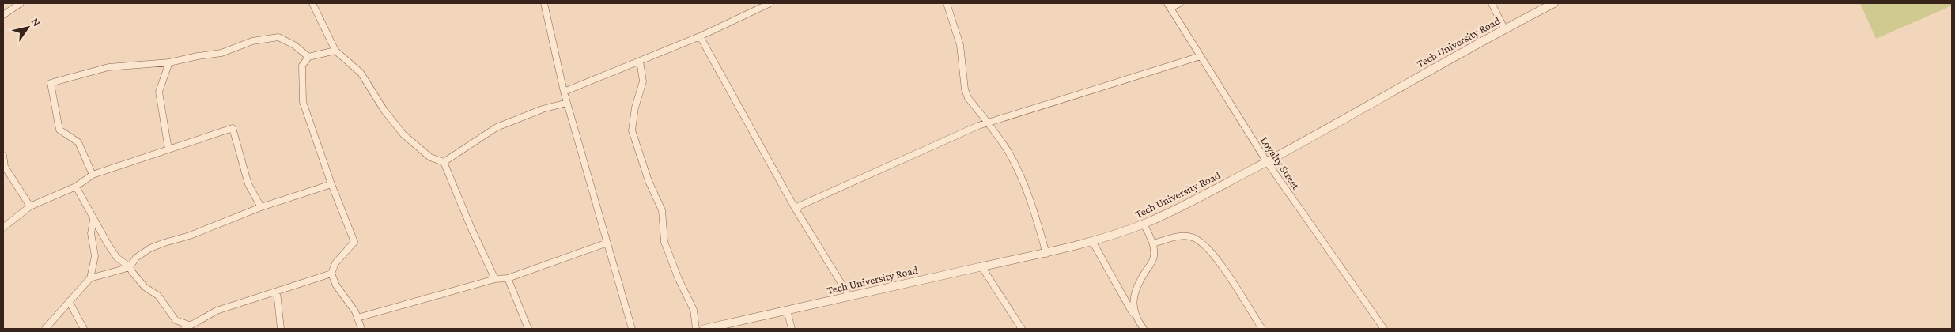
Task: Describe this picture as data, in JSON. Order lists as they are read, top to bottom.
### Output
{
  "streets": {
    "street": ["Tech University Road", "Loyalty Street"]
  },
  "crossings": [
    ["Tech University Road", "Loyalty Street"]
  ],
  "north": "top right"
}
